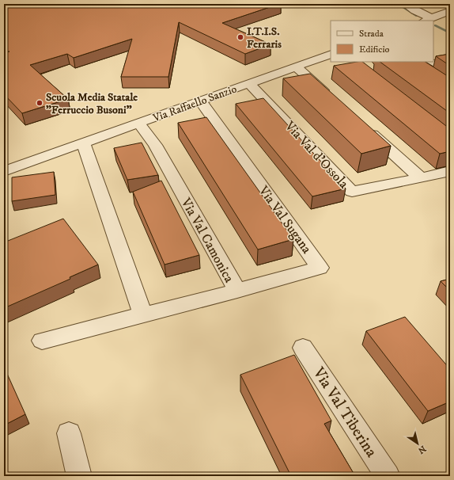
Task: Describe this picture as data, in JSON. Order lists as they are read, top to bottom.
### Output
{
  "streets": {
    "street": [
      "Via Raffaello Sanzio",
      "Via Val d'Ossola",
      "Via Val Sugana",
      "Via Val Camonica",
      "Via Val Tiberina"
    ]
  },
  "crossings": [
    ["Via Raffaello Sanzio", "Via Val d'Ossola"],
    ["Via Raffaello Sanzio", "Via Val Sugana"],
    ["Via Raffaello Sanzio", "Via Val Camonica"],
    ["Via Val Sugana", "Via Val Camonica"]
  ],
  "places": ["I.T.I.S. Ferraris", "Scuola Media Statale \"Ferruccio Busoni\""],
  "legend": ["Strada", "Edificio"],
  "north": "bottom right"
}
